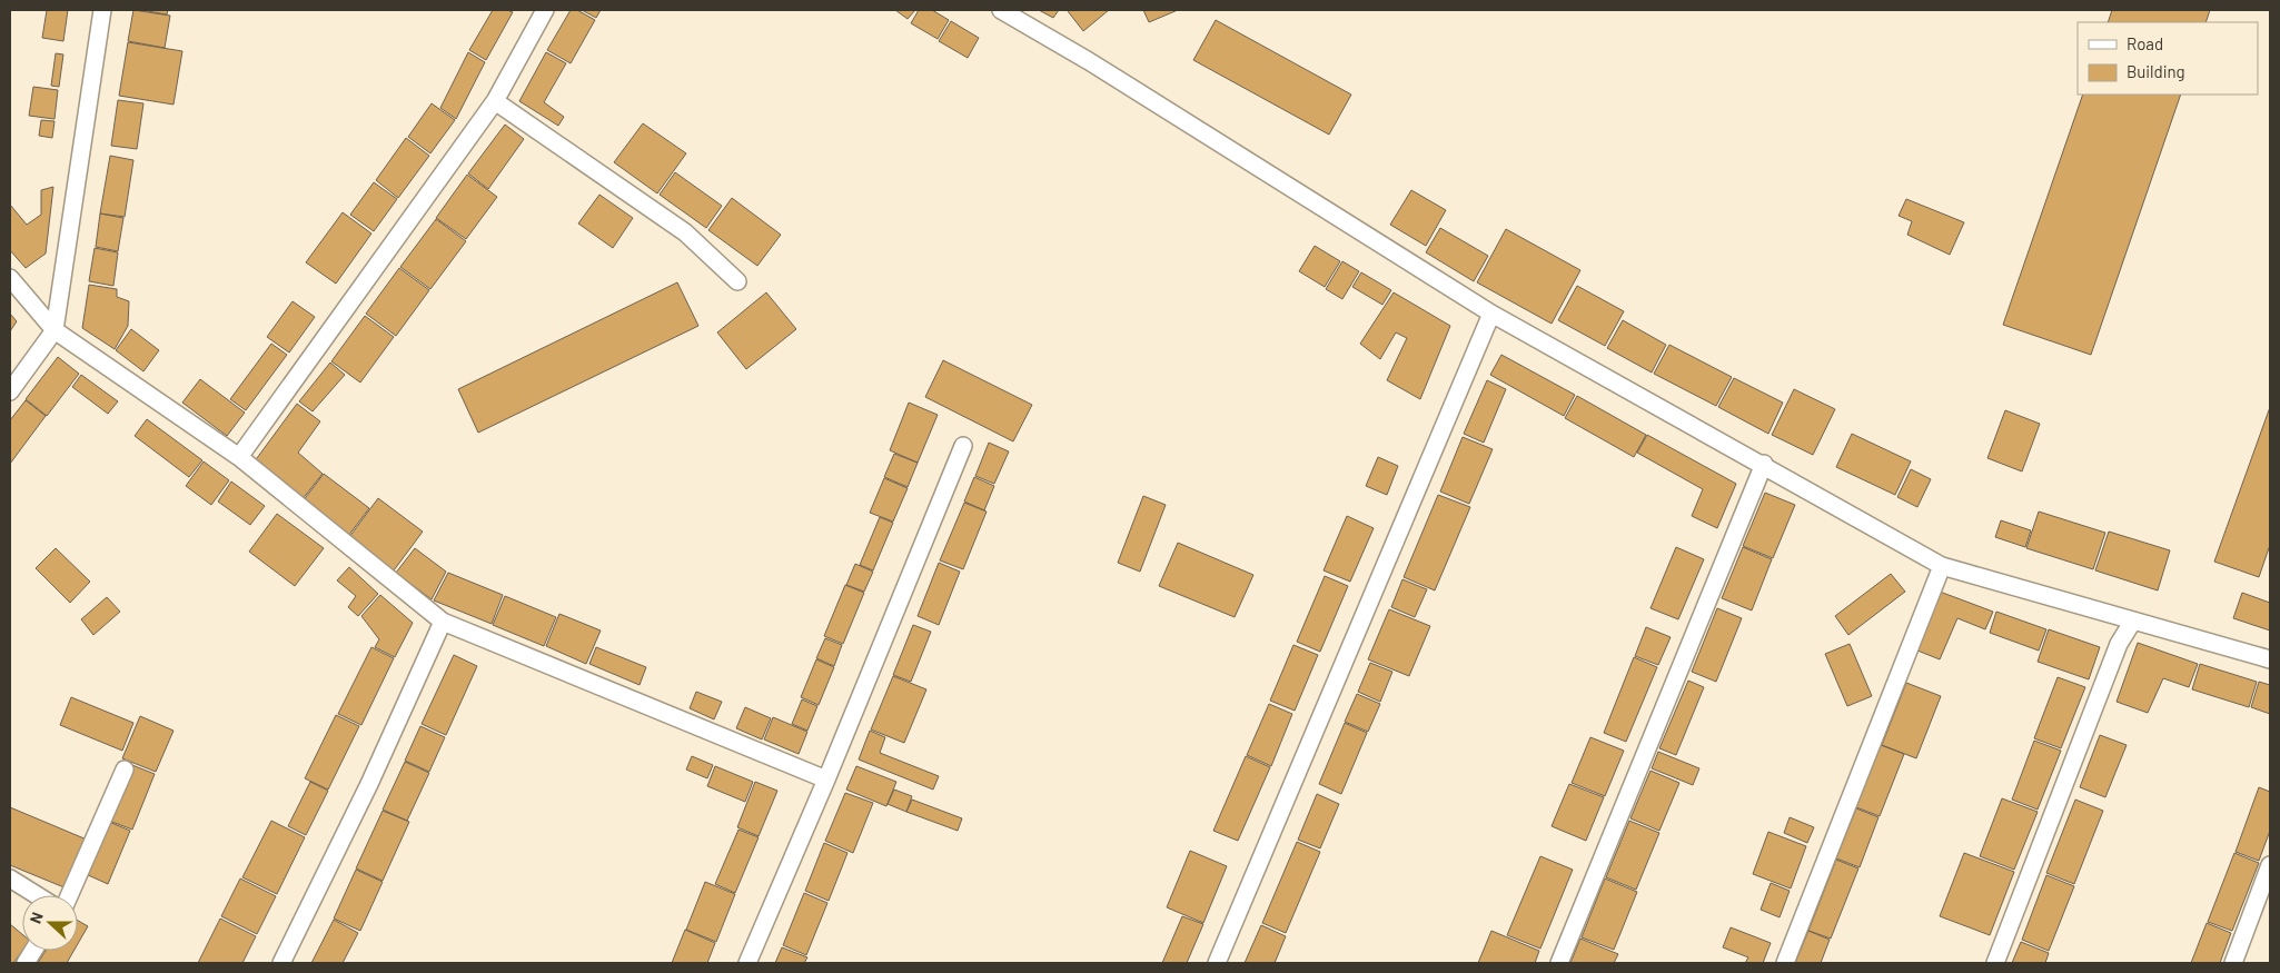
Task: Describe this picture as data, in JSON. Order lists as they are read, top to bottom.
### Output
{
  "legend": ["Road", "Building"],
  "north": "left"
}
